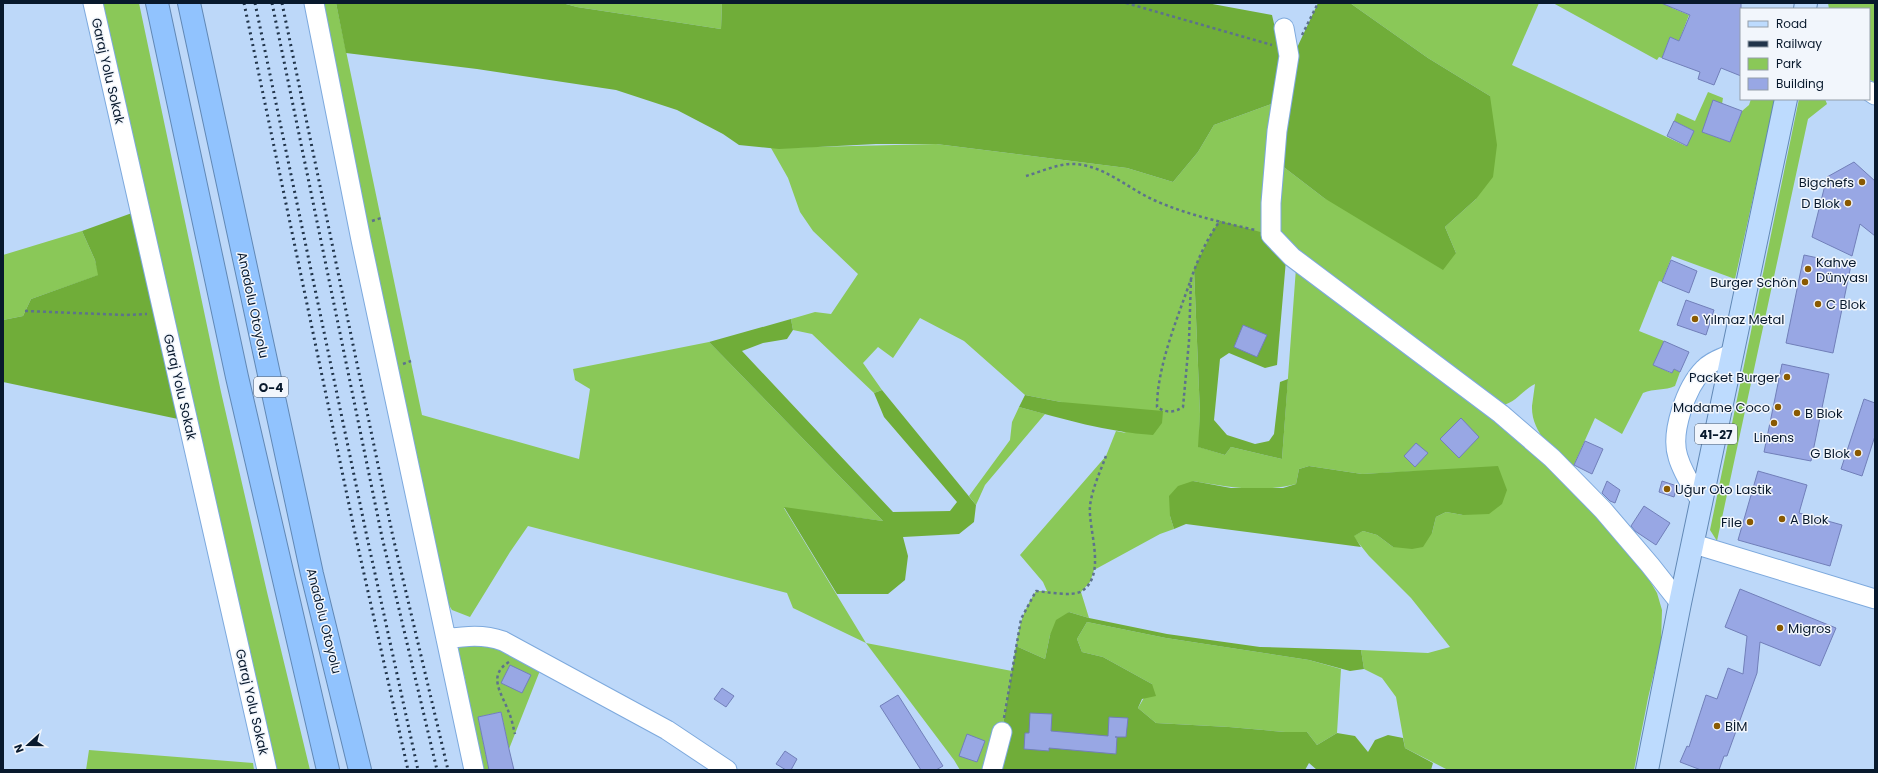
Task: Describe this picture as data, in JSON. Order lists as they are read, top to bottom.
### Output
{
  "streets": {
    "highway": ["Anadolu Otoyolu", "O-4"],
    "main road": ["41-27"],
    "street": ["Garaj Yolu Sokak"]
  },
  "places": [
    "Bigchefs",
    "D Blok",
    "Kahve Dünyası",
    "Burger Schön",
    "C Blok",
    "Yılmaz Metal",
    "Packet Burger",
    "Madame Coco",
    "B Blok",
    "Linens",
    "G Blok",
    "Uğur Oto Lastik",
    "A Blok",
    "File",
    "Migros",
    "BİM"
  ],
  "legend": [
    "Road",
    "Railway",
    "Park",
    "Building"
  ],
  "north": "left"
}
